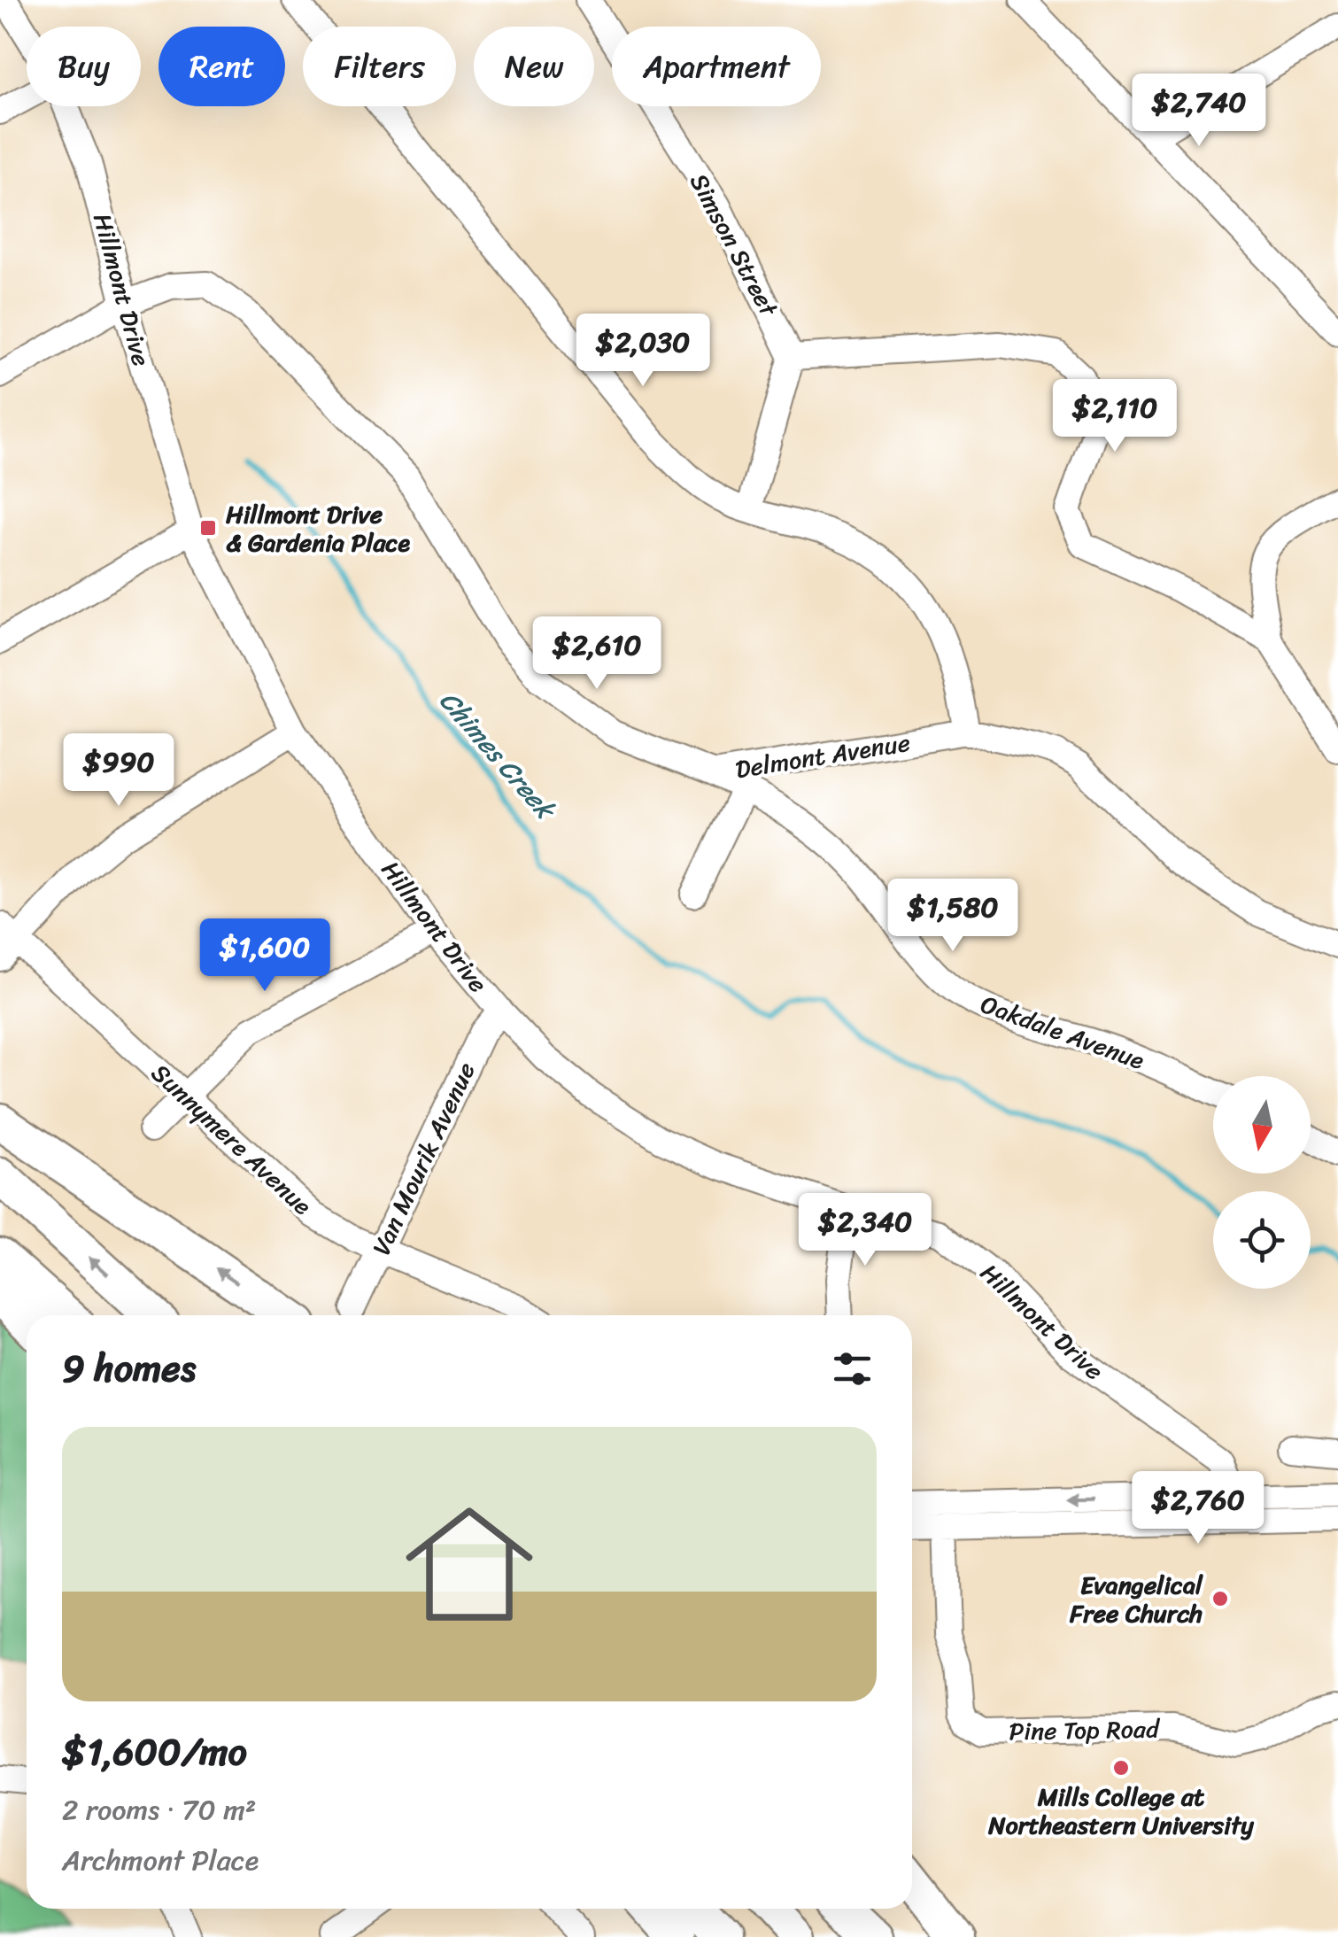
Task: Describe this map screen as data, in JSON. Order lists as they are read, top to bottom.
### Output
{
  "streets": {
    "street": [
      "Simson Street",
      "Hillmont Drive",
      "Delmont Avenue",
      "Oakdale Avenue",
      "Sunnymere Avenue",
      "Van Mourik Avenue",
      "Pine Top Road"
    ]
  },
  "crossings": [
    ["Hillmont Drive", "Delmont Avenue"],
    ["Hillmont Drive", "Van Mourik Avenue"],
    ["Delmont Avenue", "Oakdale Avenue"],
    ["Sunnymere Avenue", "Van Mourik Avenue"]
  ],
  "water": ["Chimes Creek"],
  "places": {
    "transit": ["Hillmont Drive & Gardenia Place"],
    "other": ["Evangelical Free Church", "Mills College at Northeastern University"]
  },
  "north": "bottom",
  "page": {
    "chip": [
      "Buy",
      "Rent",
      "Filters",
      "New",
      "Apartment"
    ],
    "price": [
      "$2,740",
      "$2,030",
      "$2,110",
      "$2,610",
      "$990",
      "$1,580",
      "$1,600",
      "$2,340",
      "$2,760"
    ],
    "heading": "9 homes",
    "list": [
      {
        "name": "$1,600/mo",
        "note": "2 rooms · 70 m² · Archmont Place"
      }
    ]
  }
}
